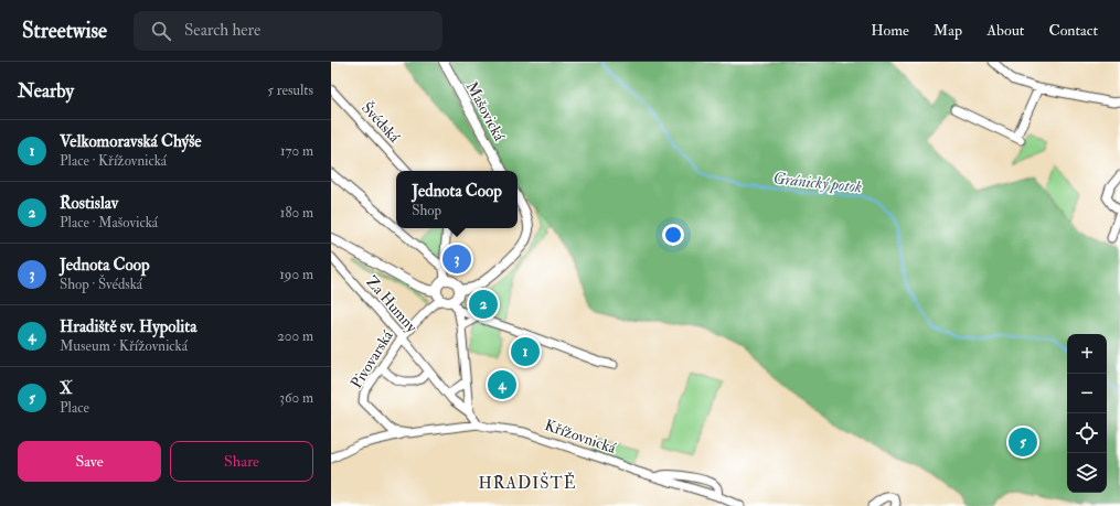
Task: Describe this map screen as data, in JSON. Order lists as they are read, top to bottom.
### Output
{
  "streets": {
    "street": [
      "Mašovická",
      "Švédská",
      "Za Humny",
      "Pivovarská",
      "Křížovnická"
    ]
  },
  "crossings": [
    ["Za Humny", "Pivovarská"],
    ["Pivovarská", "Křížovnická"]
  ],
  "districts": ["HRADIŠTĚ"],
  "water": ["Gránický potok"],
  "page": {
    "header": "Streetwise",
    "search": "Search here",
    "nav": [
      "Home",
      "Map",
      "About",
      "Contact"
    ],
    "heading": ["Nearby", "5 results"],
    "list": [
      {
        "mark": "1",
        "name": "Velkomoravská Chýše",
        "note": "Place · Křížovnická",
        "value": "170 m"
      },
      {
        "mark": "2",
        "name": "Rostislav",
        "note": "Place · Mašovická",
        "value": "180 m"
      },
      {
        "mark": "3",
        "name": "Jednota Coop",
        "note": "Shop · Švédská",
        "value": "190 m"
      },
      {
        "mark": "4",
        "name": "Hradiště sv. Hypolita",
        "note": "Museum · Křížovnická",
        "value": "200 m"
      },
      {
        "mark": "5",
        "name": "X",
        "note": "Place",
        "value": "360 m"
      }
    ],
    "popup": ["Jednota Coop", "Shop"],
    "pins": [
      "3",
      "2",
      "1",
      "4",
      "5"
    ],
    "map_buttons": ["+", "−"],
    "buttons": ["Save", "Share"]
  }
}
